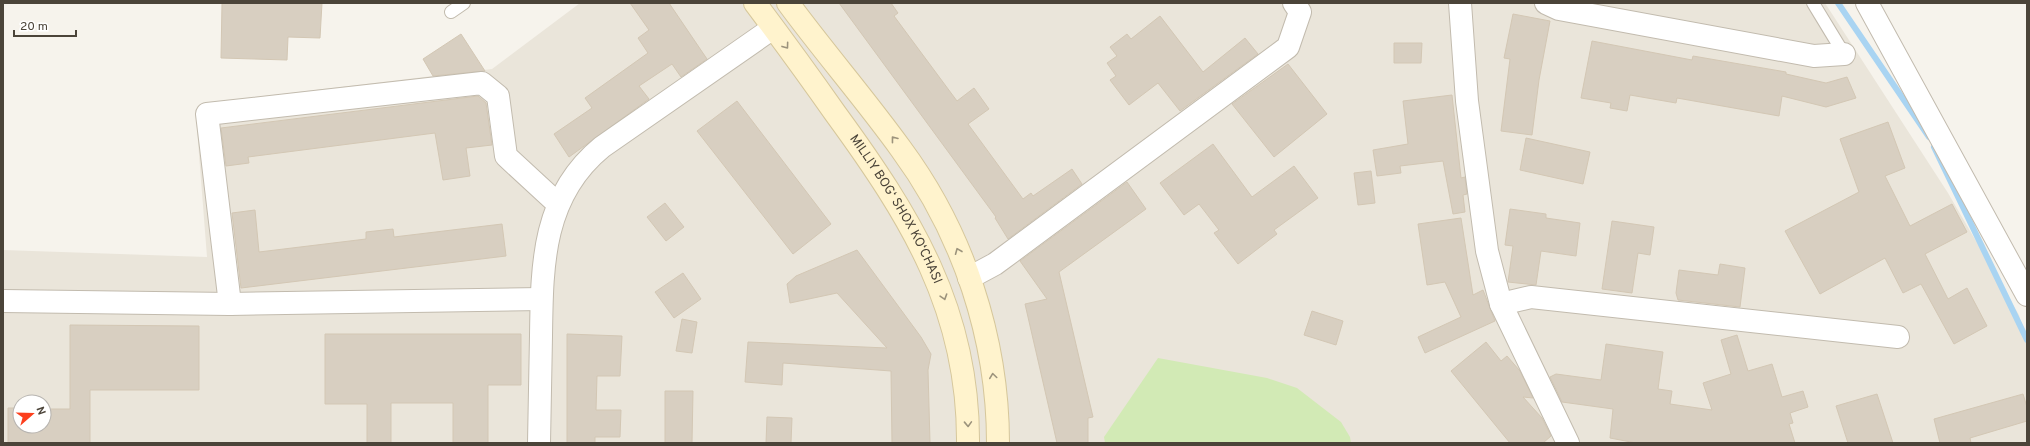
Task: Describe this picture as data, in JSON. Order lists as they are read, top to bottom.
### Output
{
  "streets": {
    "main road": ["MILLIY BOG‘ SHOX KO‘CHASI"]
  },
  "scale_bar": "20 m",
  "north": "right"
}
